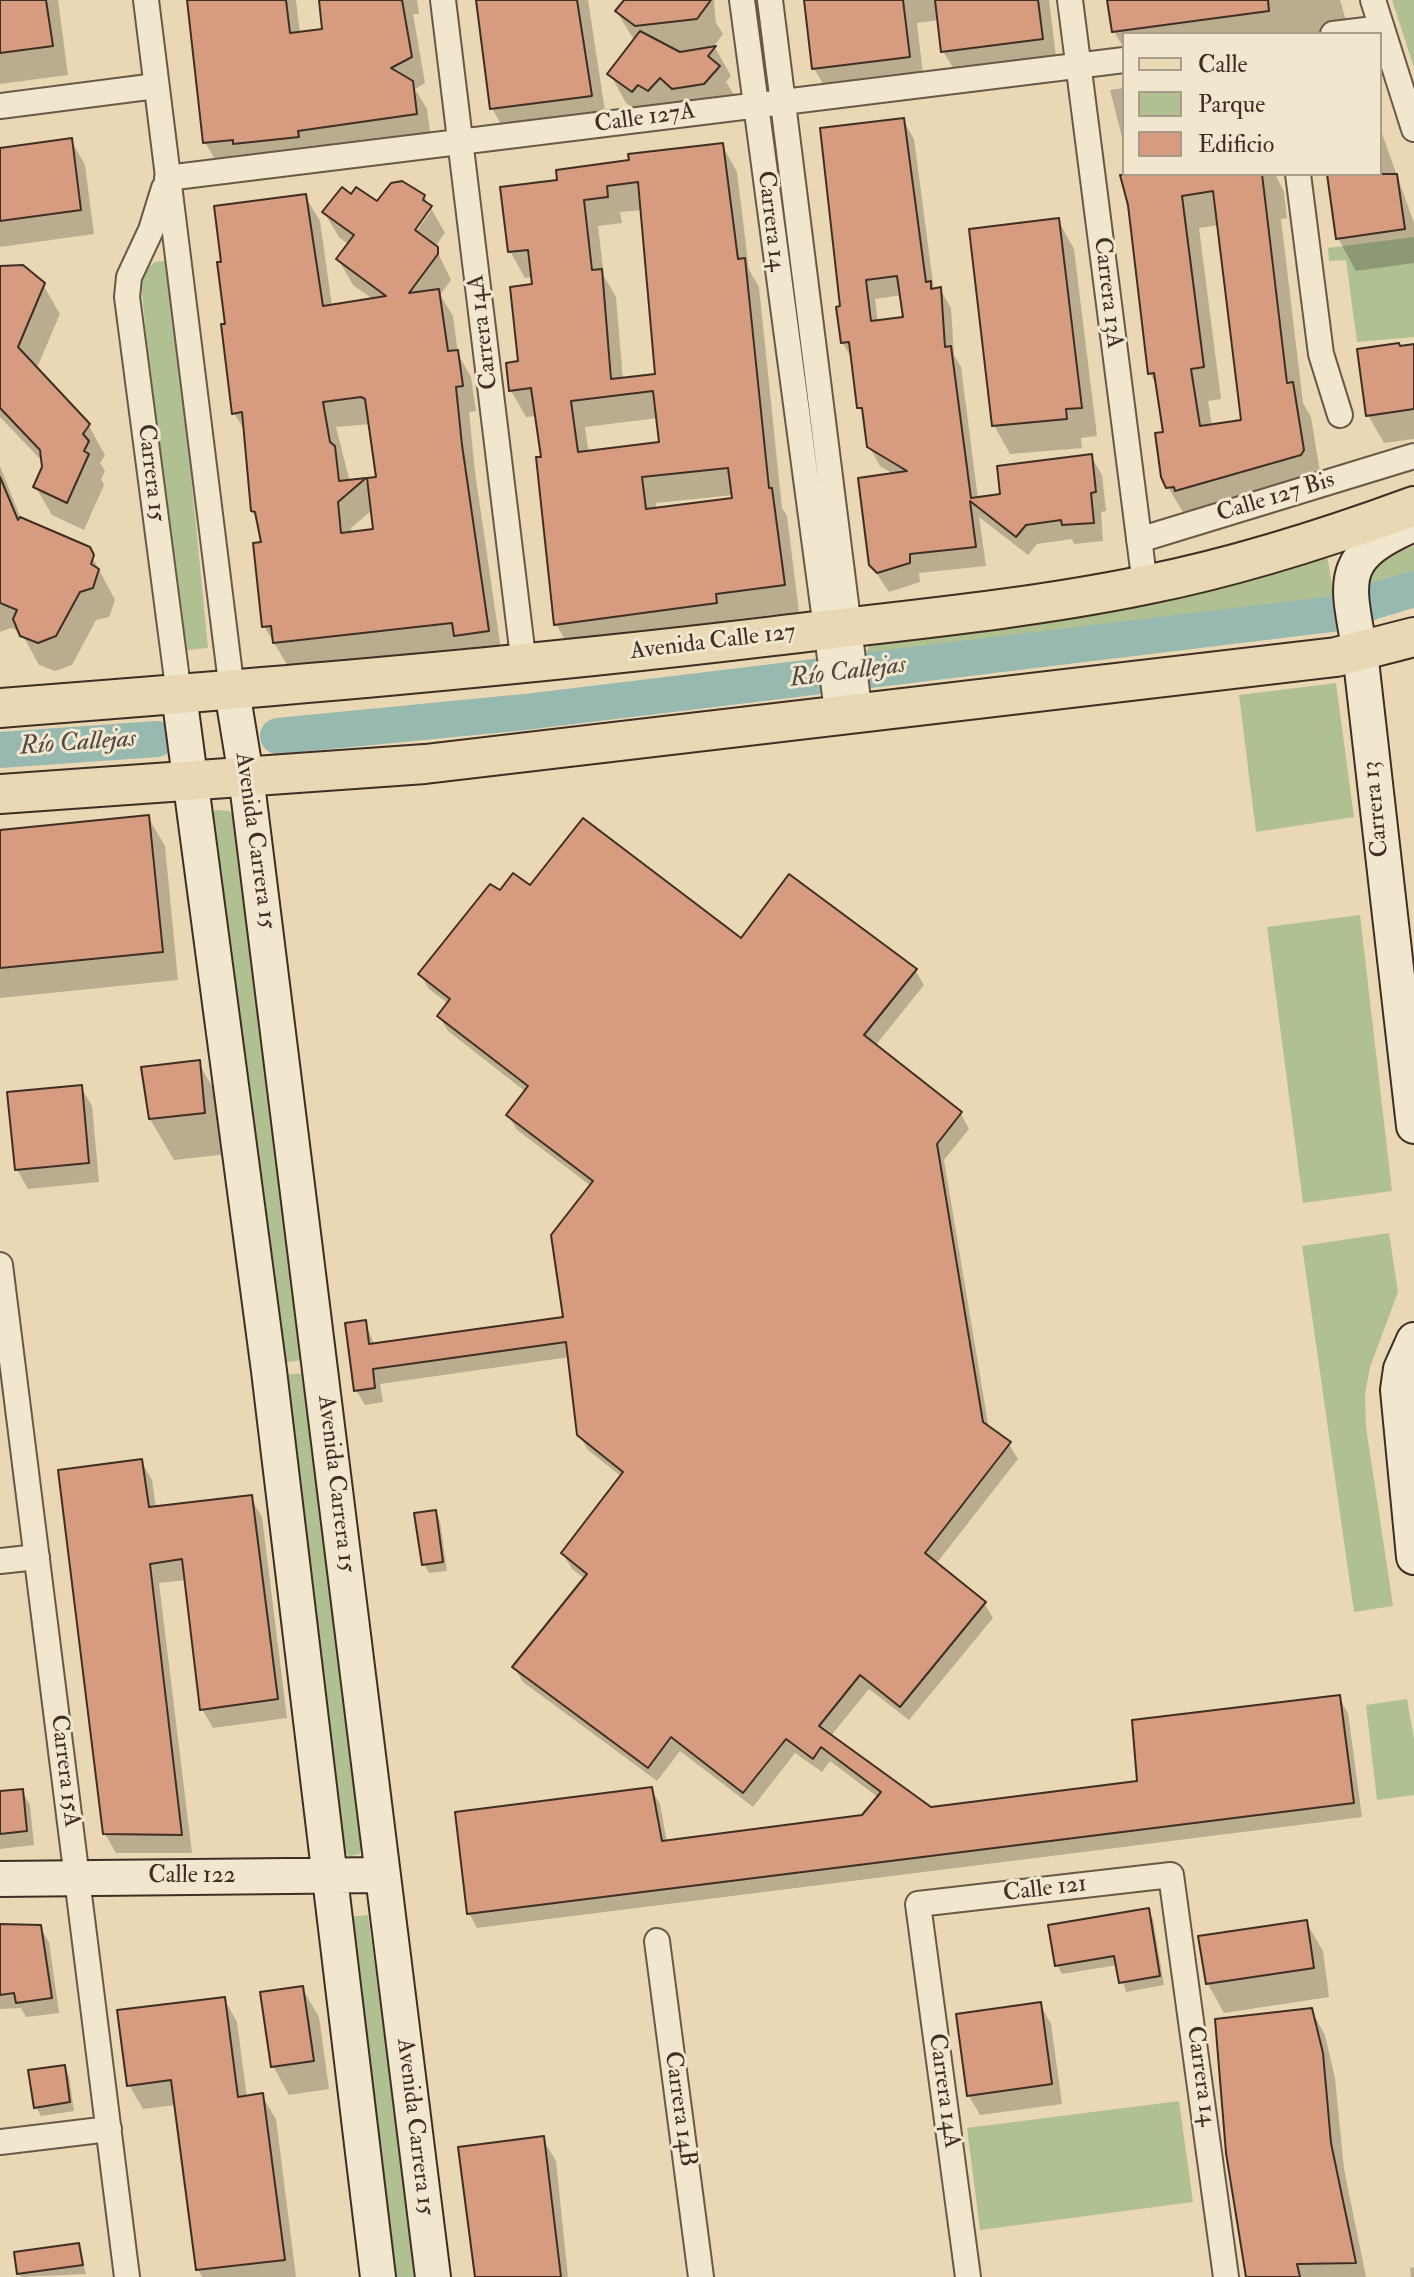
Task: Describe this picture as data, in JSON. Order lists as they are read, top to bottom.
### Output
{
  "streets": {
    "main road": [
      "Avenida Calle 127",
      "Carrera 13",
      "Avenida Carrera 15",
      "Calle 122"
    ],
    "street": [
      "Calle 127A",
      "Carrera 14",
      "Carrera 13A",
      "Carrera 14A",
      "Carrera 15",
      "Calle 127 Bis",
      "Carrera 15A",
      "Calle 121",
      "Carrera 14B"
    ]
  },
  "crossings": [
    ["Calle 127A", "Carrera 14"],
    ["Calle 127A", "Carrera 13A"],
    ["Calle 127A", "Carrera 14A"],
    ["Calle 127A", "Carrera 15"],
    ["Carrera 14", "Avenida Calle 127"],
    ["Carrera 14", "Calle 121"],
    ["Carrera 13A", "Calle 127 Bis"],
    ["Carrera 13A", "Avenida Calle 127"],
    ["Carrera 14A", "Avenida Calle 127"],
    ["Carrera 14A", "Calle 121"],
    ["Carrera 15", "Avenida Calle 127"],
    ["Carrera 15", "Avenida Carrera 15"],
    ["Avenida Calle 127", "Avenida Carrera 15"],
    ["Avenida Carrera 15", "Calle 122"],
    ["Carrera 15A", "Calle 122"]
  ],
  "water": ["Río Callejas"],
  "legend": ["Calle", "Parque", "Edificio"]
}
